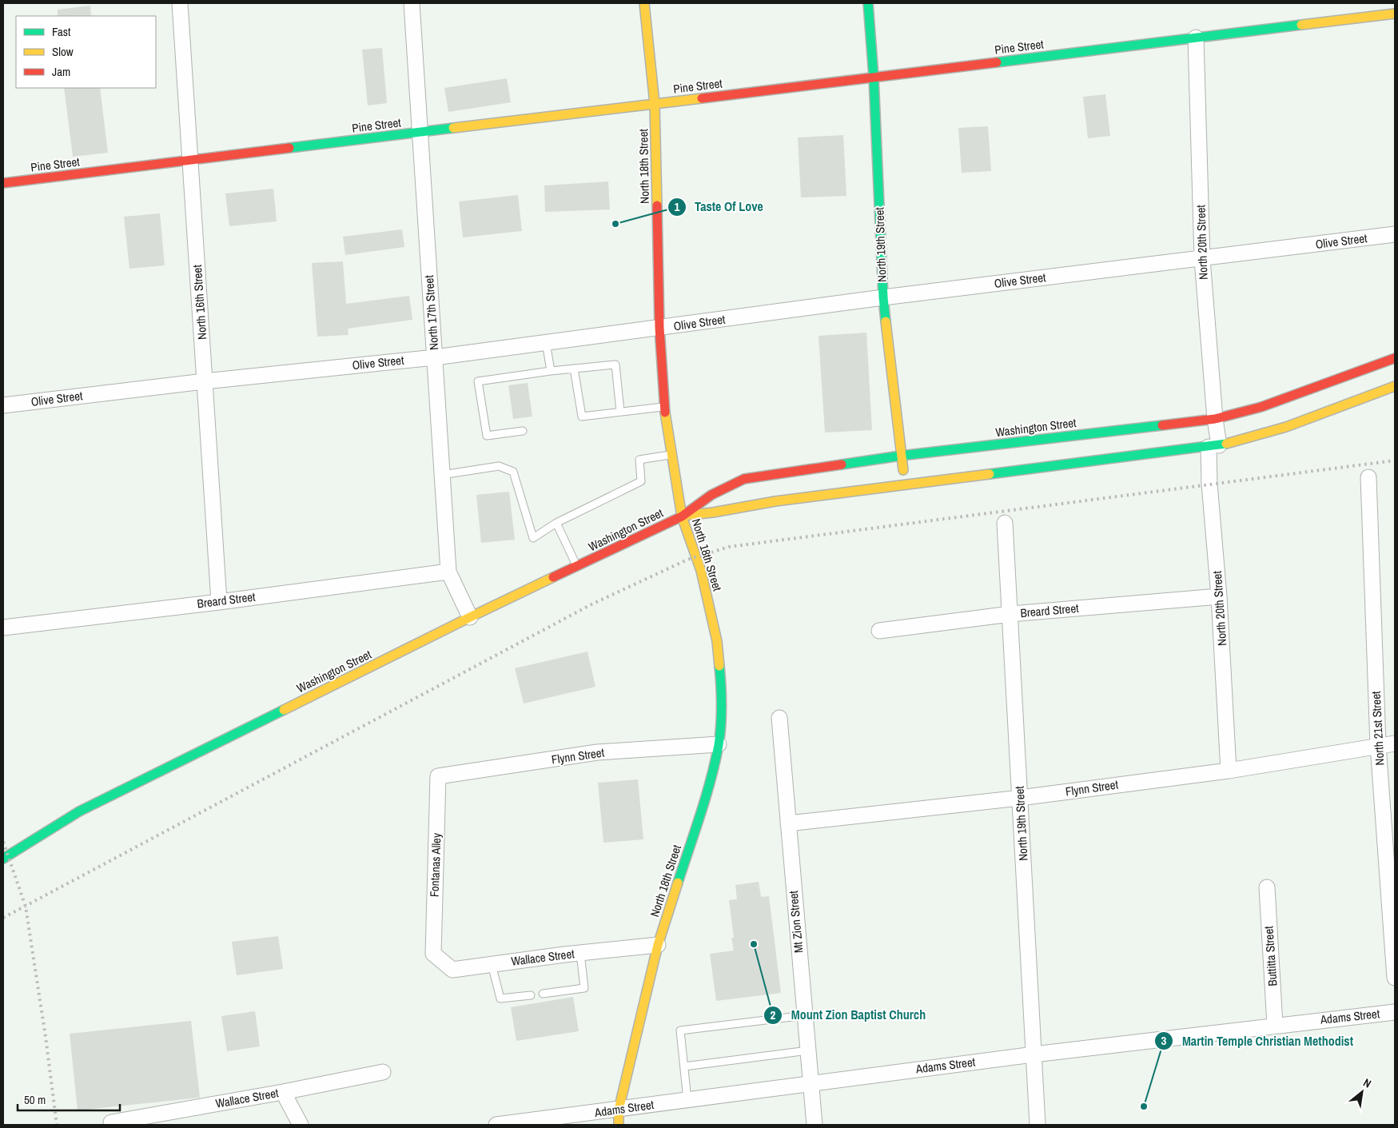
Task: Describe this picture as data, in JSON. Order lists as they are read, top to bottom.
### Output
{
  "streets": {
    "street": [
      "Pine Street",
      "North 18th Street",
      "Olive Street",
      "North 20th Street",
      "North 19th Street",
      "North 16th Street",
      "North 17th Street",
      "Washington Street",
      "Breard Street",
      "North 21st Street",
      "Flynn Street",
      "Fontanas Alley",
      "Mt Zion Street",
      "Buttitta Street",
      "Wallace Street",
      "Adams Street"
    ]
  },
  "crossings": [
    ["Pine Street", "North 18th Street"],
    ["Pine Street", "North 20th Street"],
    ["Pine Street", "North 19th Street"],
    ["Pine Street", "North 16th Street"],
    ["Pine Street", "North 17th Street"],
    ["North 18th Street", "Olive Street"],
    ["North 18th Street", "Washington Street"],
    ["North 18th Street", "Flynn Street"],
    ["North 18th Street", "Wallace Street"],
    ["North 18th Street", "Adams Street"],
    ["Olive Street", "North 20th Street"],
    ["Olive Street", "North 19th Street"],
    ["Olive Street", "North 16th Street"],
    ["Olive Street", "North 17th Street"],
    ["North 20th Street", "Washington Street"],
    ["North 20th Street", "Breard Street"],
    ["North 20th Street", "Flynn Street"],
    ["North 19th Street", "Washington Street"],
    ["North 19th Street", "Breard Street"],
    ["North 19th Street", "Flynn Street"],
    ["North 19th Street", "Adams Street"],
    ["North 16th Street", "Breard Street"],
    ["North 17th Street", "Washington Street"],
    ["North 17th Street", "Breard Street"],
    ["North 21st Street", "Flynn Street"],
    ["Flynn Street", "Fontanas Alley"],
    ["Flynn Street", "Mt Zion Street"],
    ["Fontanas Alley", "Wallace Street"],
    ["Mt Zion Street", "Adams Street"],
    ["Buttitta Street", "Adams Street"]
  ],
  "places": ["Taste Of Love", "Mount Zion Baptist Church", "Martin Temple Christian Methodist"],
  "legend": ["Fast", "Slow", "Jam"],
  "scale_bar": "50 m",
  "north": "top right"
}
